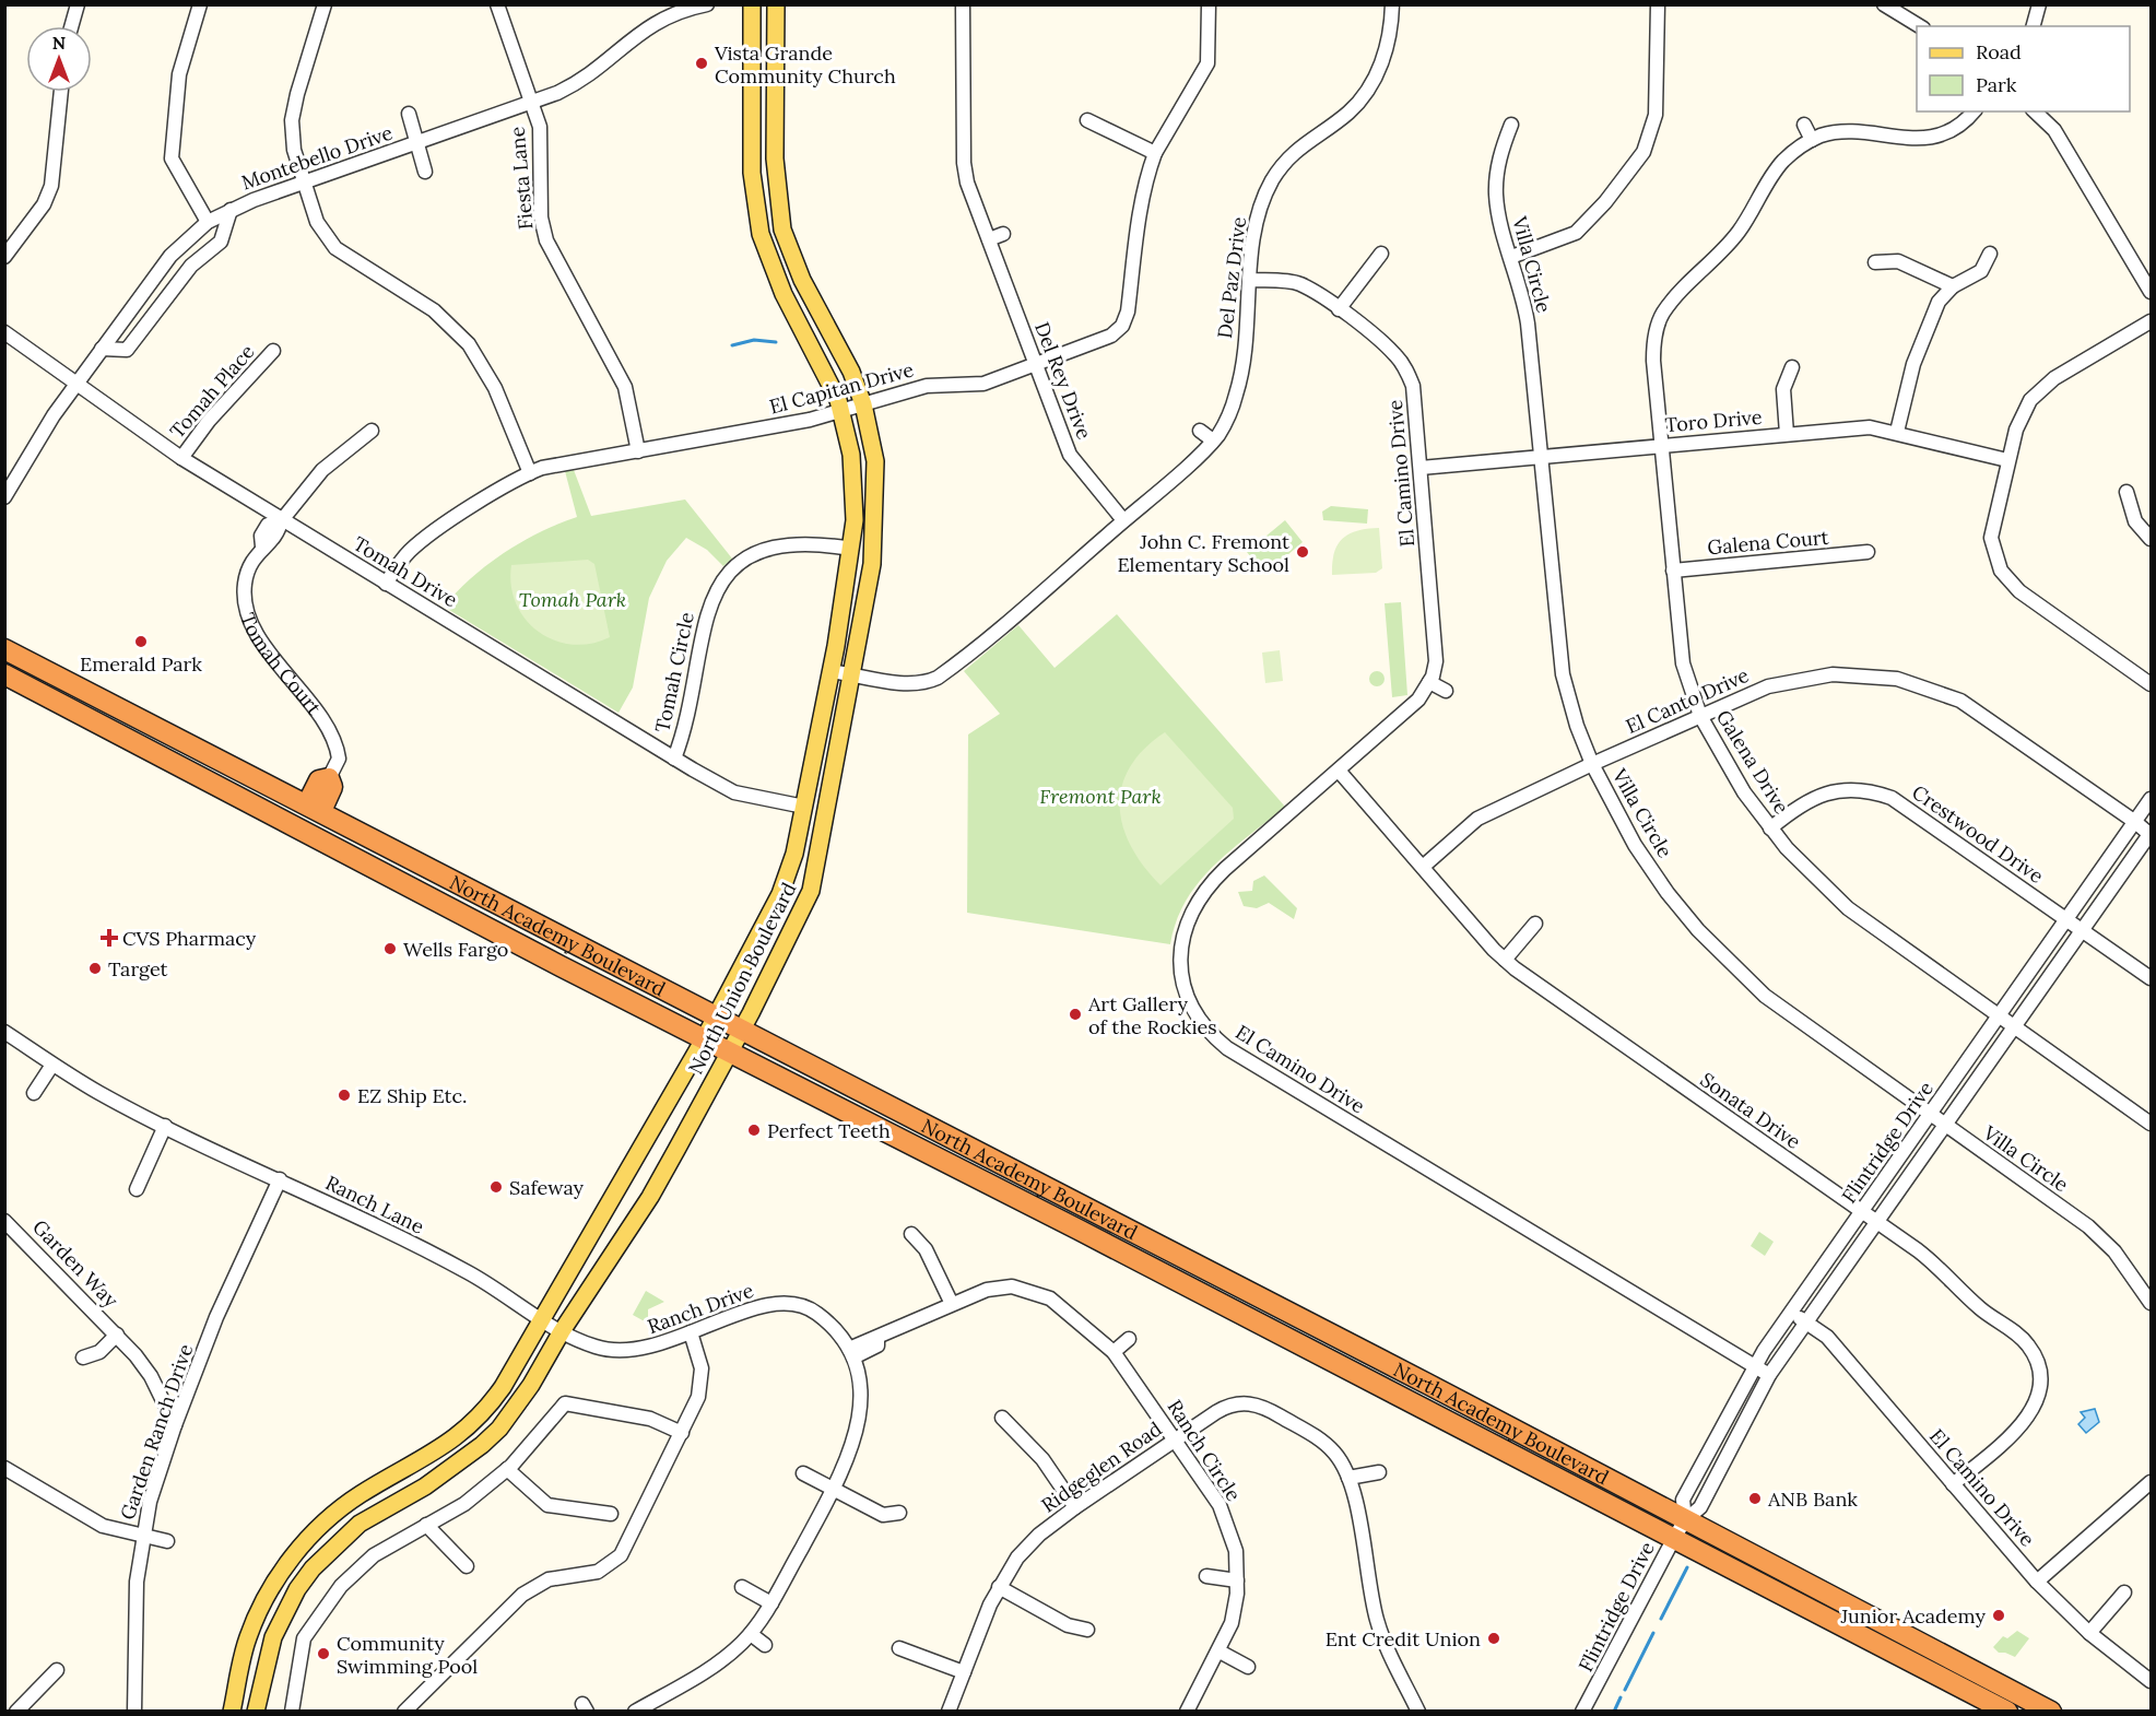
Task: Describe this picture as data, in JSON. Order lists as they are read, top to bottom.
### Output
{
  "streets": {
    "highway": ["Tomah Court", "North Academy Boulevard"],
    "main road": ["North Union Boulevard"],
    "street": [
      "Montebello Drive",
      "Fiesta Lane",
      "Villa Circle",
      "Del Paz Drive",
      "Del Rey Drive",
      "El Capitan Drive",
      "Tomah Place",
      "Toro Drive",
      "El Camino Drive",
      "Galena Court",
      "Tomah Drive",
      "Tomah Circle",
      "El Canto Drive",
      "Galena Drive",
      "Crestwood Drive",
      "Sonata Drive",
      "Flintridge Drive",
      "Ranch Lane",
      "Garden Way",
      "Ranch Drive",
      "Garden Ranch Drive",
      "Ranch Circle",
      "Ridgeglen Road"
    ]
  },
  "crossings": [
    ["Montebello Drive", "Fiesta Lane"],
    ["Montebello Drive", "Tomah Drive"],
    ["Fiesta Lane", "El Capitan Drive"],
    ["Villa Circle", "Toro Drive"],
    ["Villa Circle", "El Canto Drive"],
    ["Villa Circle", "Flintridge Drive"],
    ["Del Paz Drive", "Del Rey Drive"],
    ["Del Paz Drive", "El Camino Drive"],
    ["Del Paz Drive", "North Union Boulevard"],
    ["Del Rey Drive", "El Capitan Drive"],
    ["El Capitan Drive", "Tomah Drive"],
    ["El Capitan Drive", "North Union Boulevard"],
    ["Tomah Place", "Tomah Drive"],
    ["Toro Drive", "El Camino Drive"],
    ["Toro Drive", "Galena Drive"],
    ["El Camino Drive", "Sonata Drive"],
    ["El Camino Drive", "Flintridge Drive"],
    ["Galena Court", "Galena Drive"],
    ["Tomah Drive", "Tomah Court"],
    ["Tomah Drive", "Tomah Circle"],
    ["Tomah Drive", "North Union Boulevard"],
    ["Tomah Court", "North Academy Boulevard"],
    ["Tomah Circle", "North Union Boulevard"],
    ["El Canto Drive", "Galena Drive"],
    ["El Canto Drive", "Sonata Drive"],
    ["El Canto Drive", "Flintridge Drive"],
    ["Galena Drive", "Crestwood Drive"],
    ["Galena Drive", "Flintridge Drive"],
    ["Crestwood Drive", "Flintridge Drive"],
    ["North Academy Boulevard", "North Union Boulevard"],
    ["North Academy Boulevard", "Flintridge Drive"],
    ["North Union Boulevard", "Ranch Lane"],
    ["North Union Boulevard", "Ranch Drive"],
    ["Sonata Drive", "Flintridge Drive"],
    ["Ranch Lane", "Ranch Drive"],
    ["Ranch Lane", "Garden Ranch Drive"],
    ["Garden Way", "Garden Ranch Drive"],
    ["Ranch Drive", "Ranch Circle"],
    ["Ranch Circle", "Ridgeglen Road"]
  ],
  "parks": ["Tomah Park", "Fremont Park"],
  "places": {
    "other": [
      "Vista Grande Community Church",
      "John C. Fremont Elementary School",
      "Emerald Park",
      "Wells Fargo",
      "Target",
      "Art Gallery of the Rockies",
      "EZ Ship Etc.",
      "Perfect Teeth",
      "Safeway",
      "ANB Bank",
      "Junior Academy",
      "Ent Credit Union",
      "Community Swimming Pool"
    ],
    "health": ["CVS Pharmacy"]
  },
  "legend": ["Road", "Park"],
  "north": "top"
}
